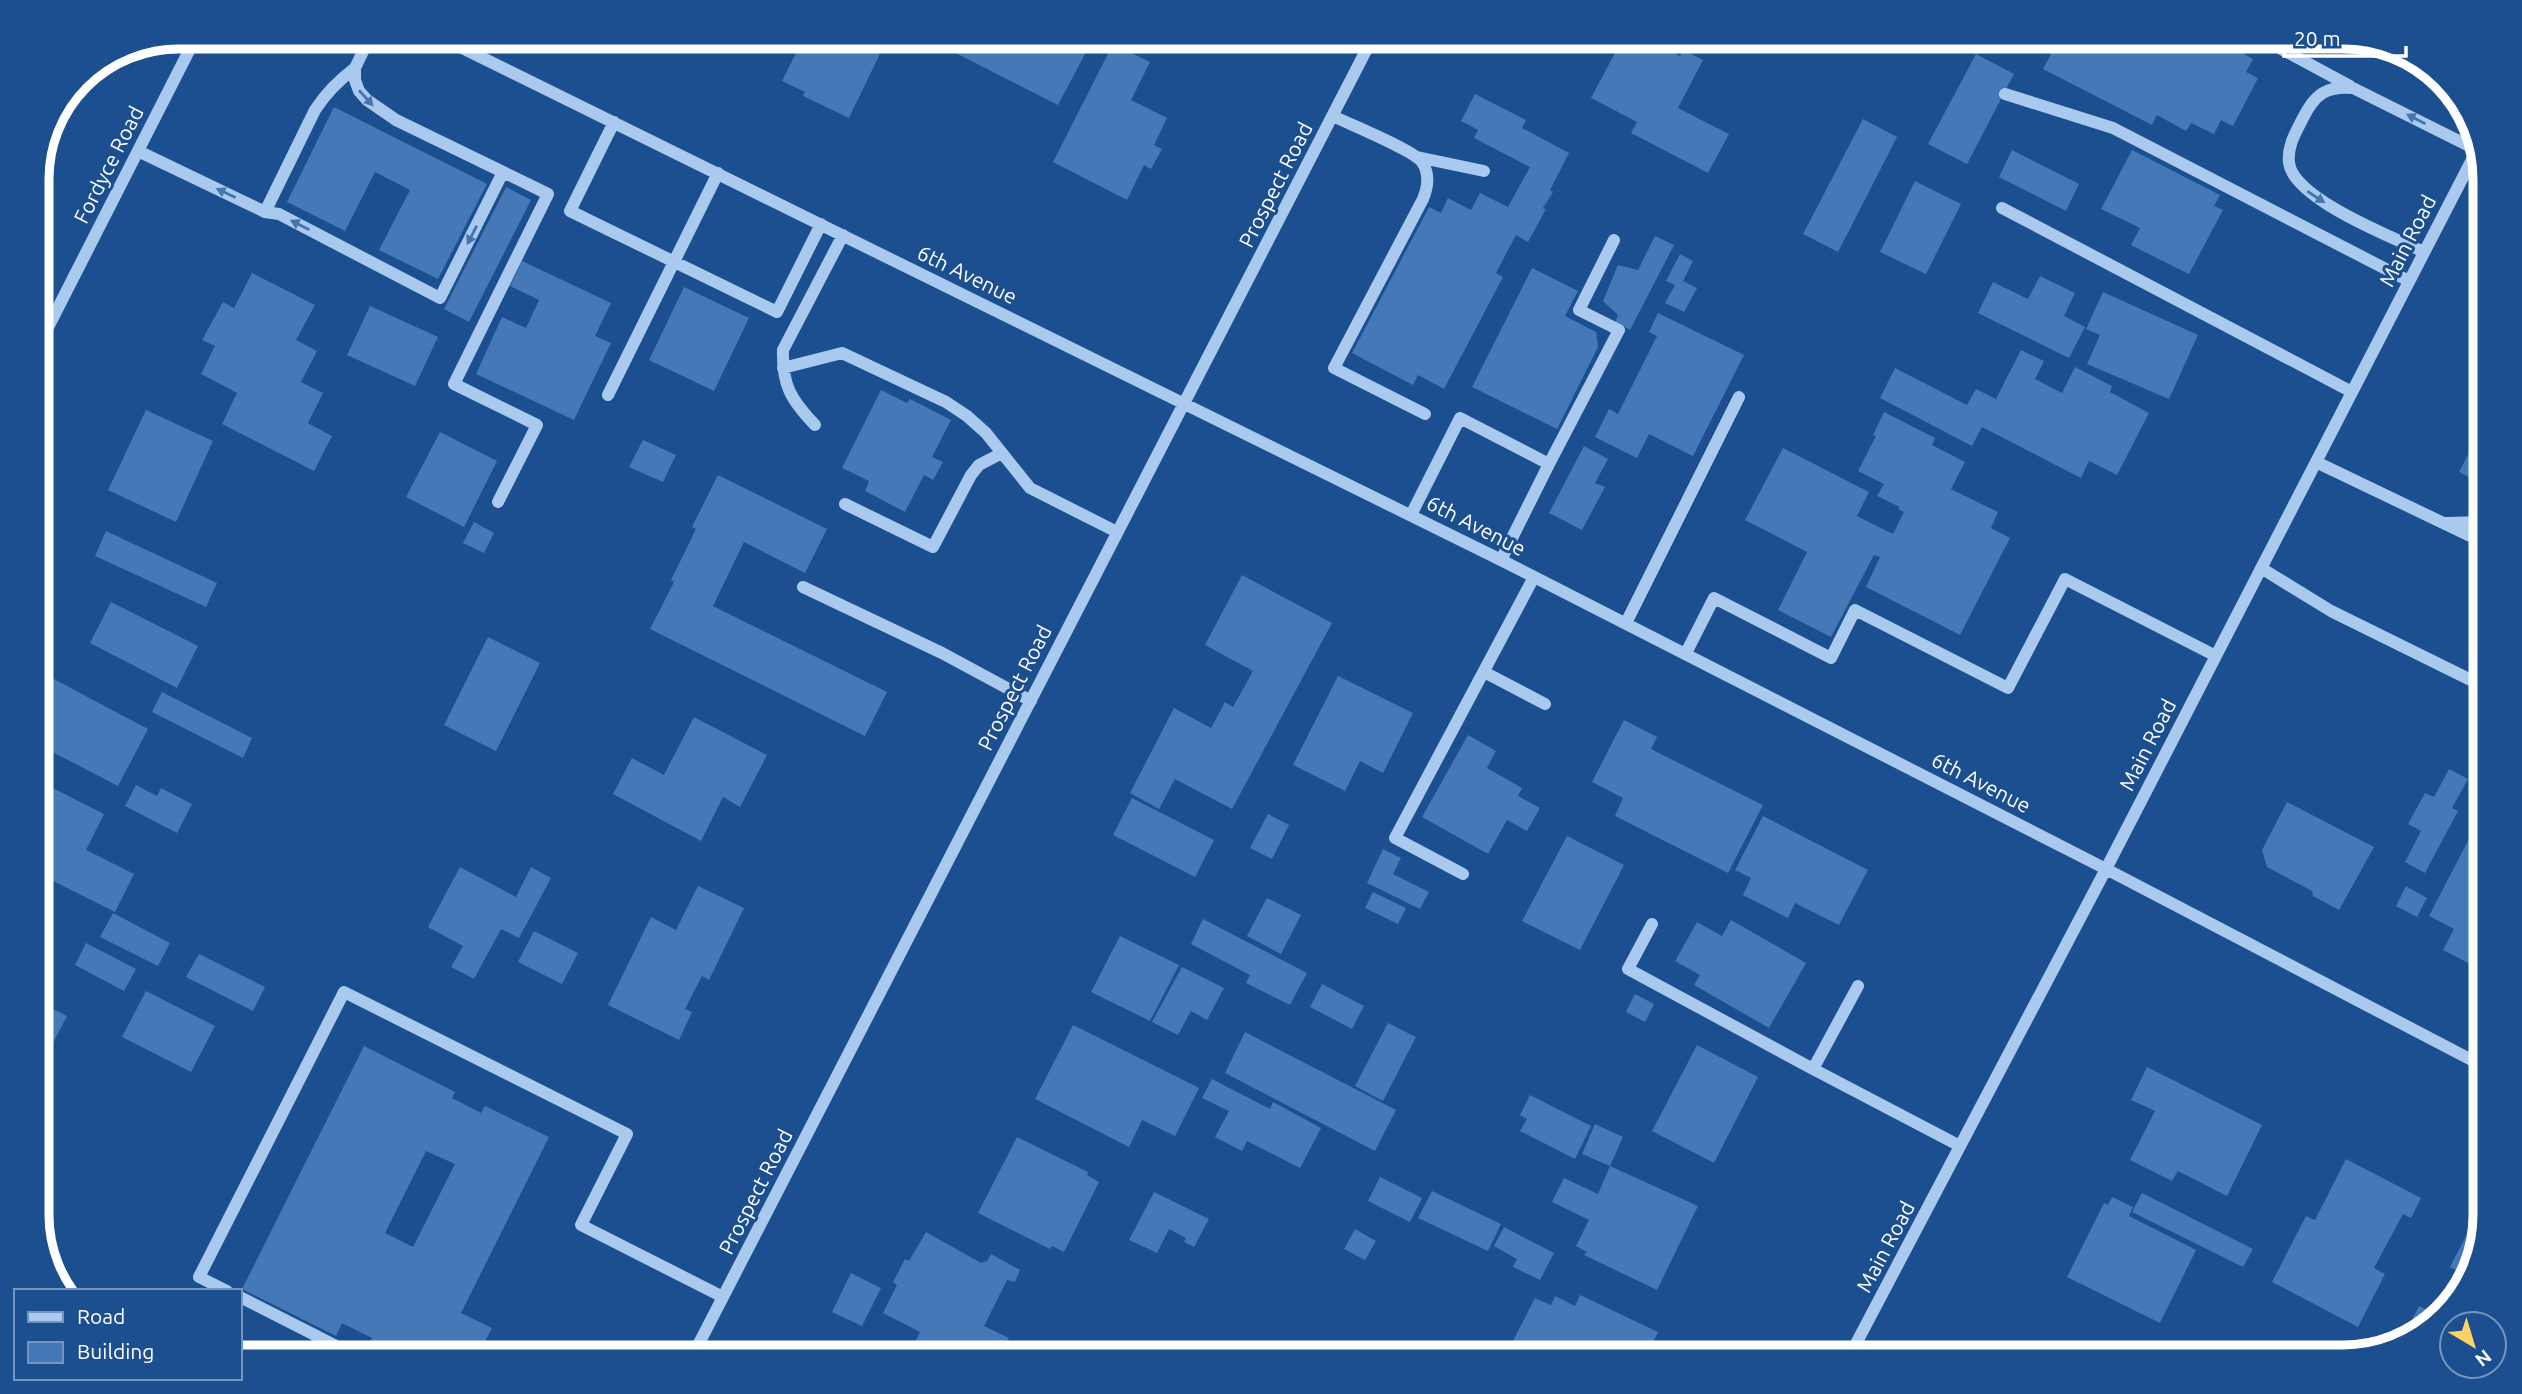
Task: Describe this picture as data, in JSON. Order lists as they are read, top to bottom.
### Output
{
  "streets": {
    "street": [
      "Fordyce Road",
      "Prospect Road",
      "Main Road",
      "6th Avenue"
    ]
  },
  "crossings": [
    ["Prospect Road", "6th Avenue"],
    ["Main Road", "6th Avenue"]
  ],
  "legend": ["Road", "Building"],
  "scale_bar": "20 m",
  "north": "bottom right"
}
